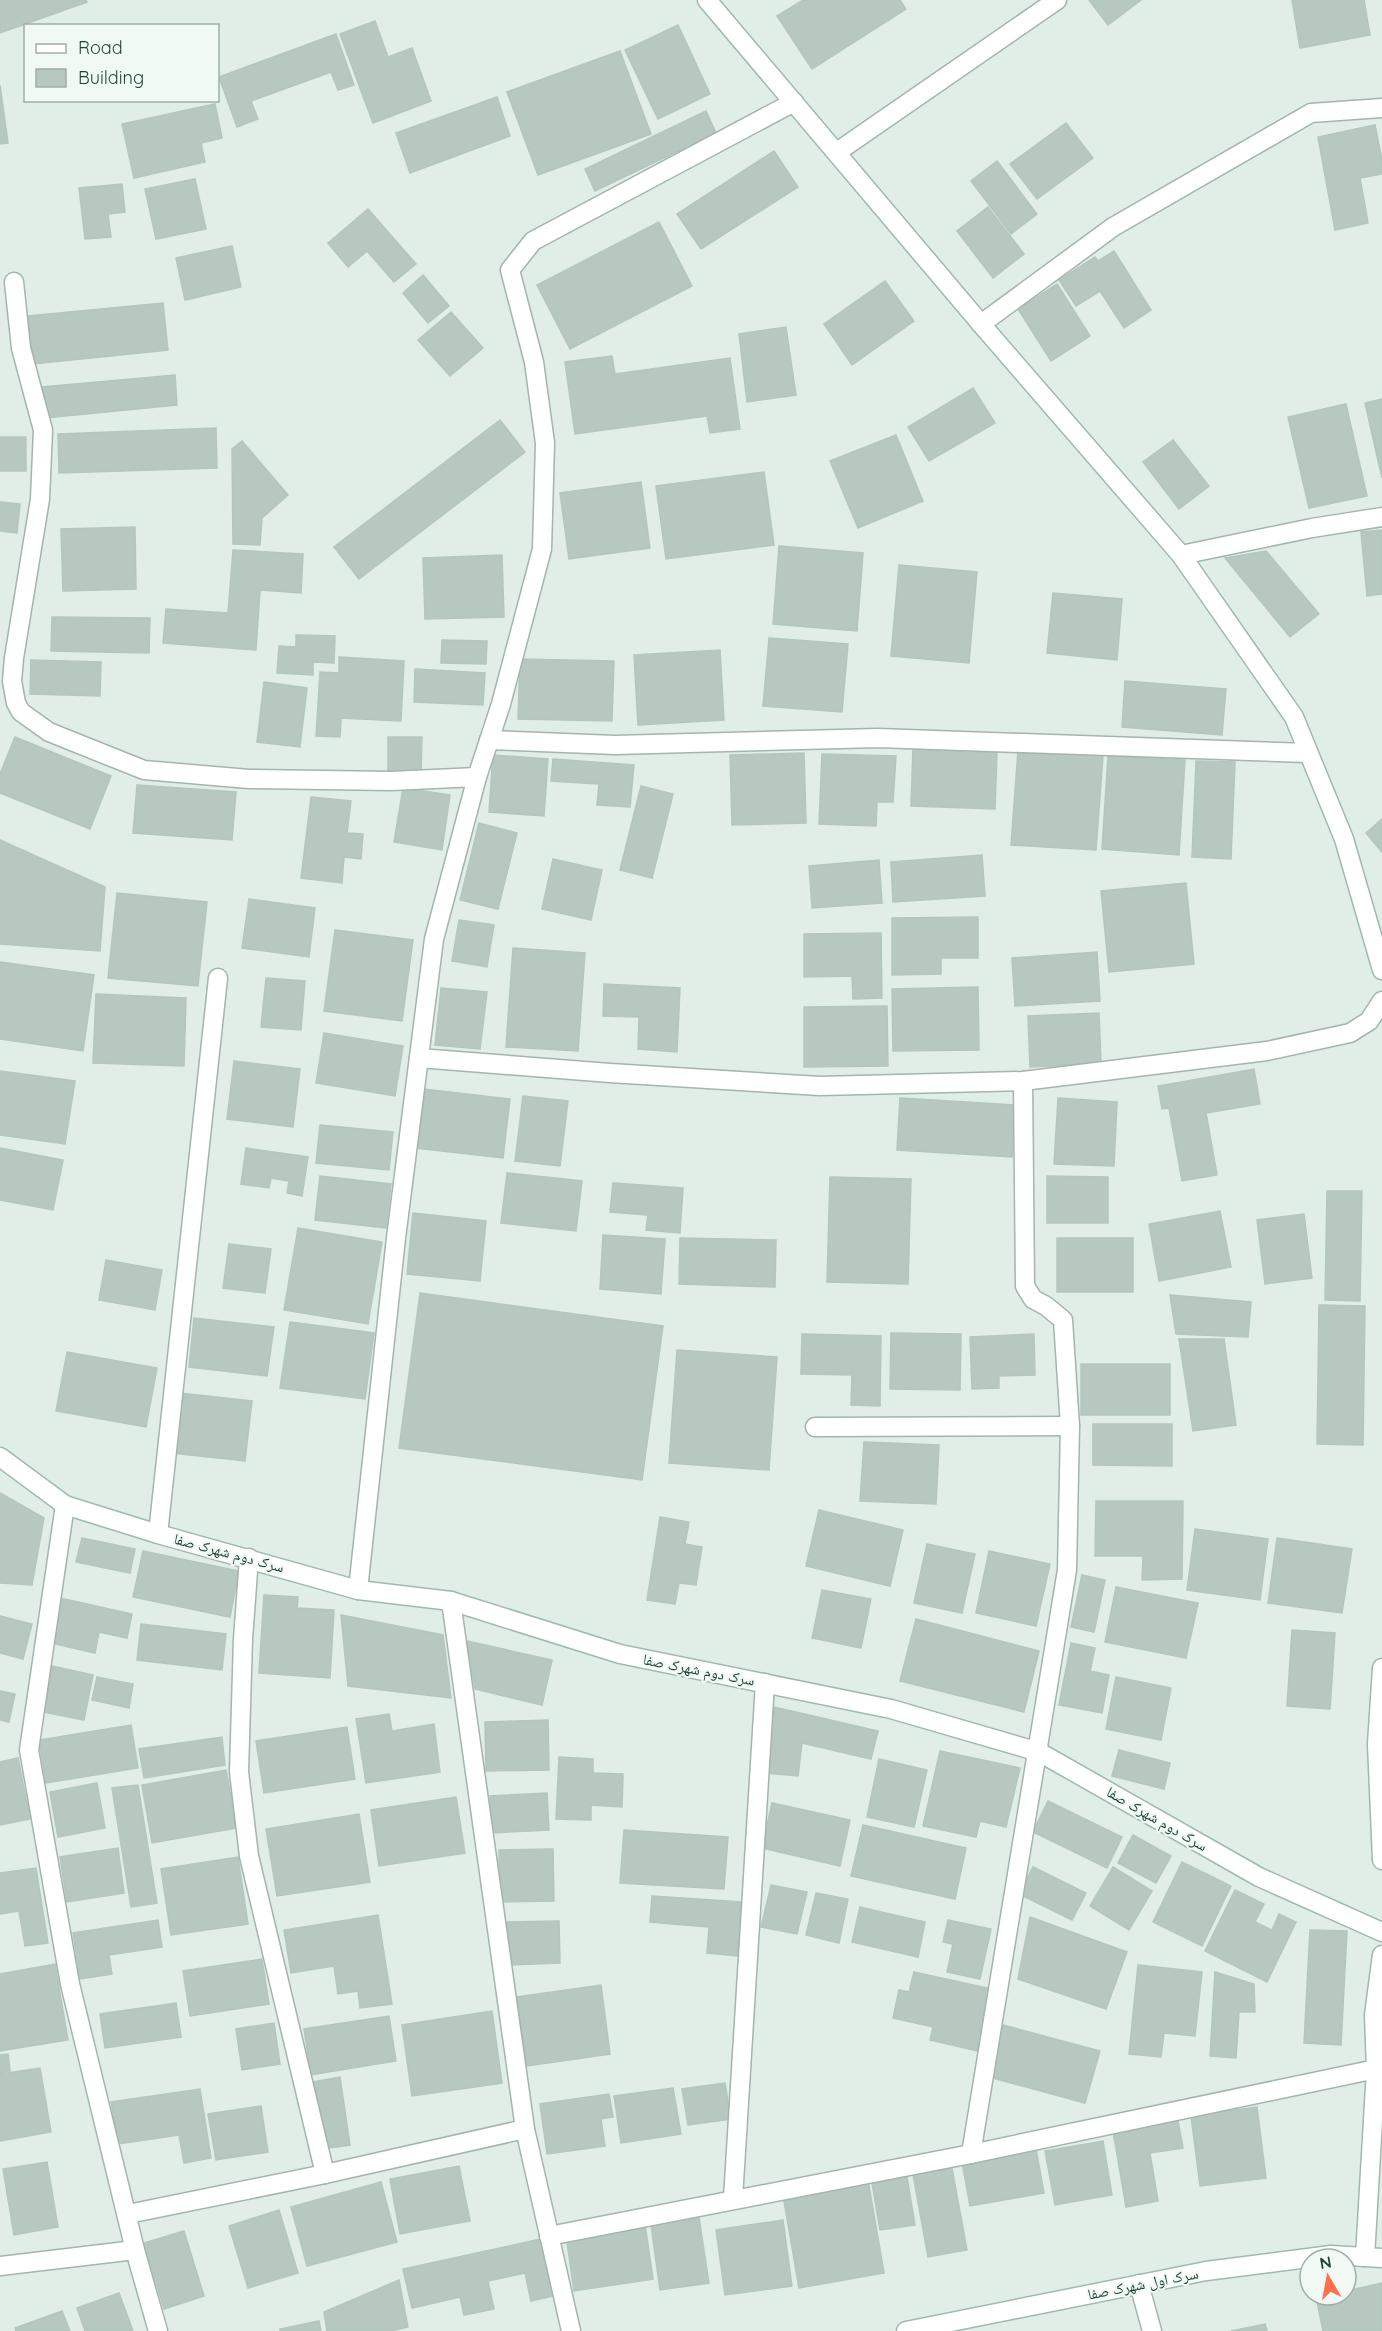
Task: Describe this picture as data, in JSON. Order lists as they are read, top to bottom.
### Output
{
  "streets": {
    "street": ["سرک دوم شهرک صفا", "سرک اول شهرک صفا"]
  },
  "legend": ["Road", "Building"],
  "north": "top"
}
